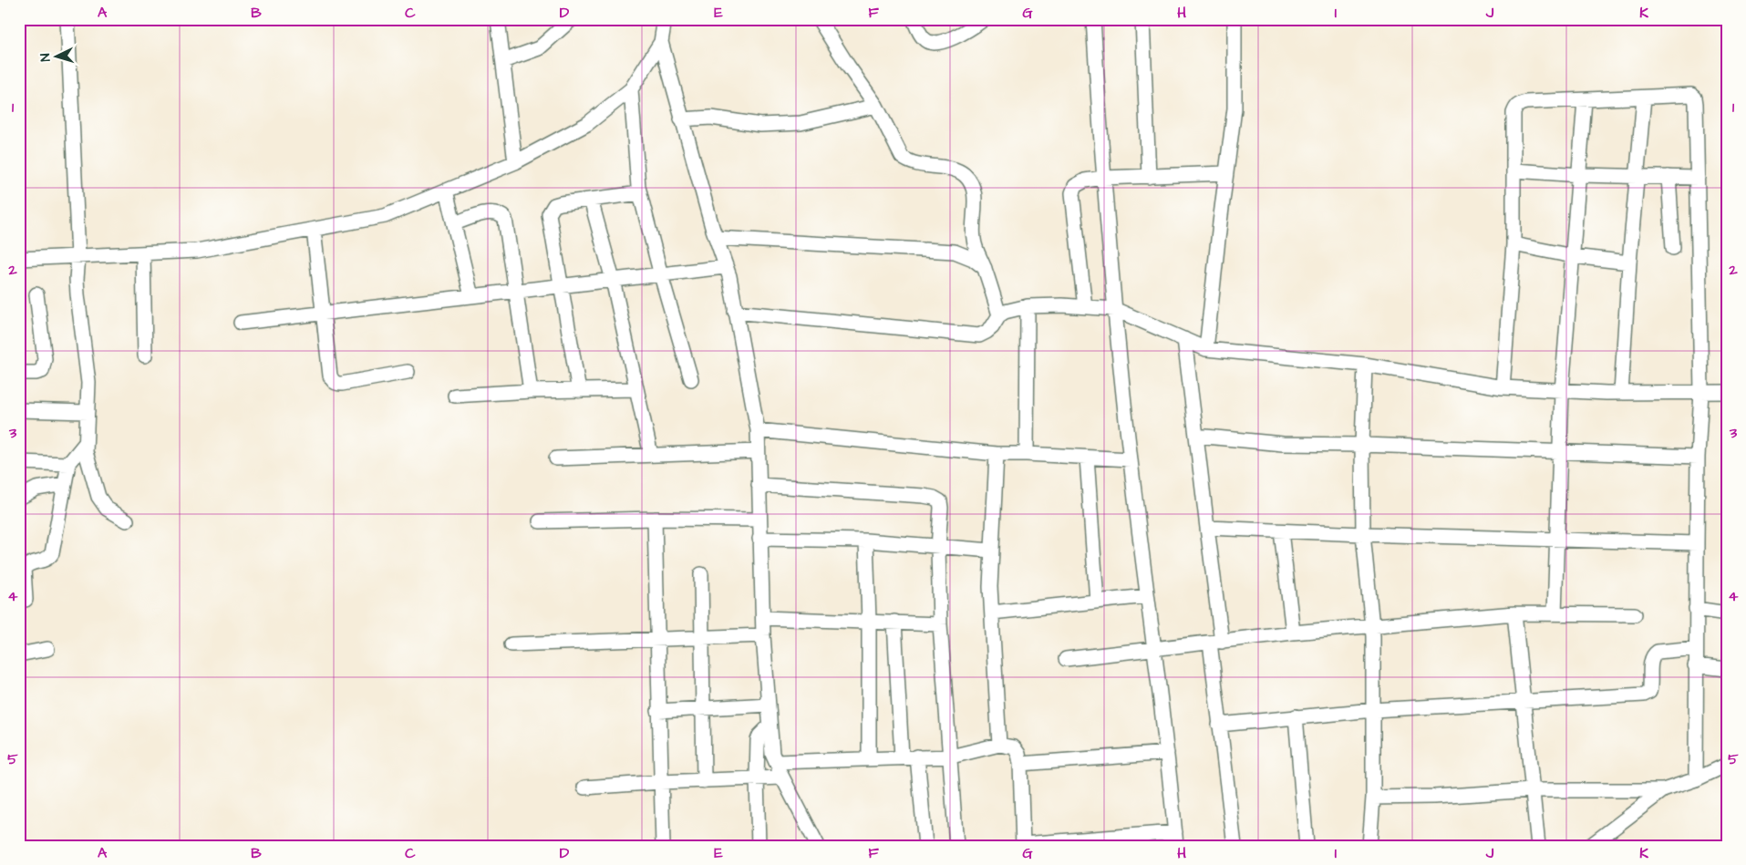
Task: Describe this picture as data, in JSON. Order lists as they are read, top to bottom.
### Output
{
  "north": "left",
  "grid": {
    "columns": [
      "A",
      "B",
      "C",
      "D",
      "E",
      "F",
      "G",
      "H",
      "I",
      "J",
      "K"
    ],
    "rows": [
      "1",
      "2",
      "3",
      "4",
      "5"
    ]
  }
}
